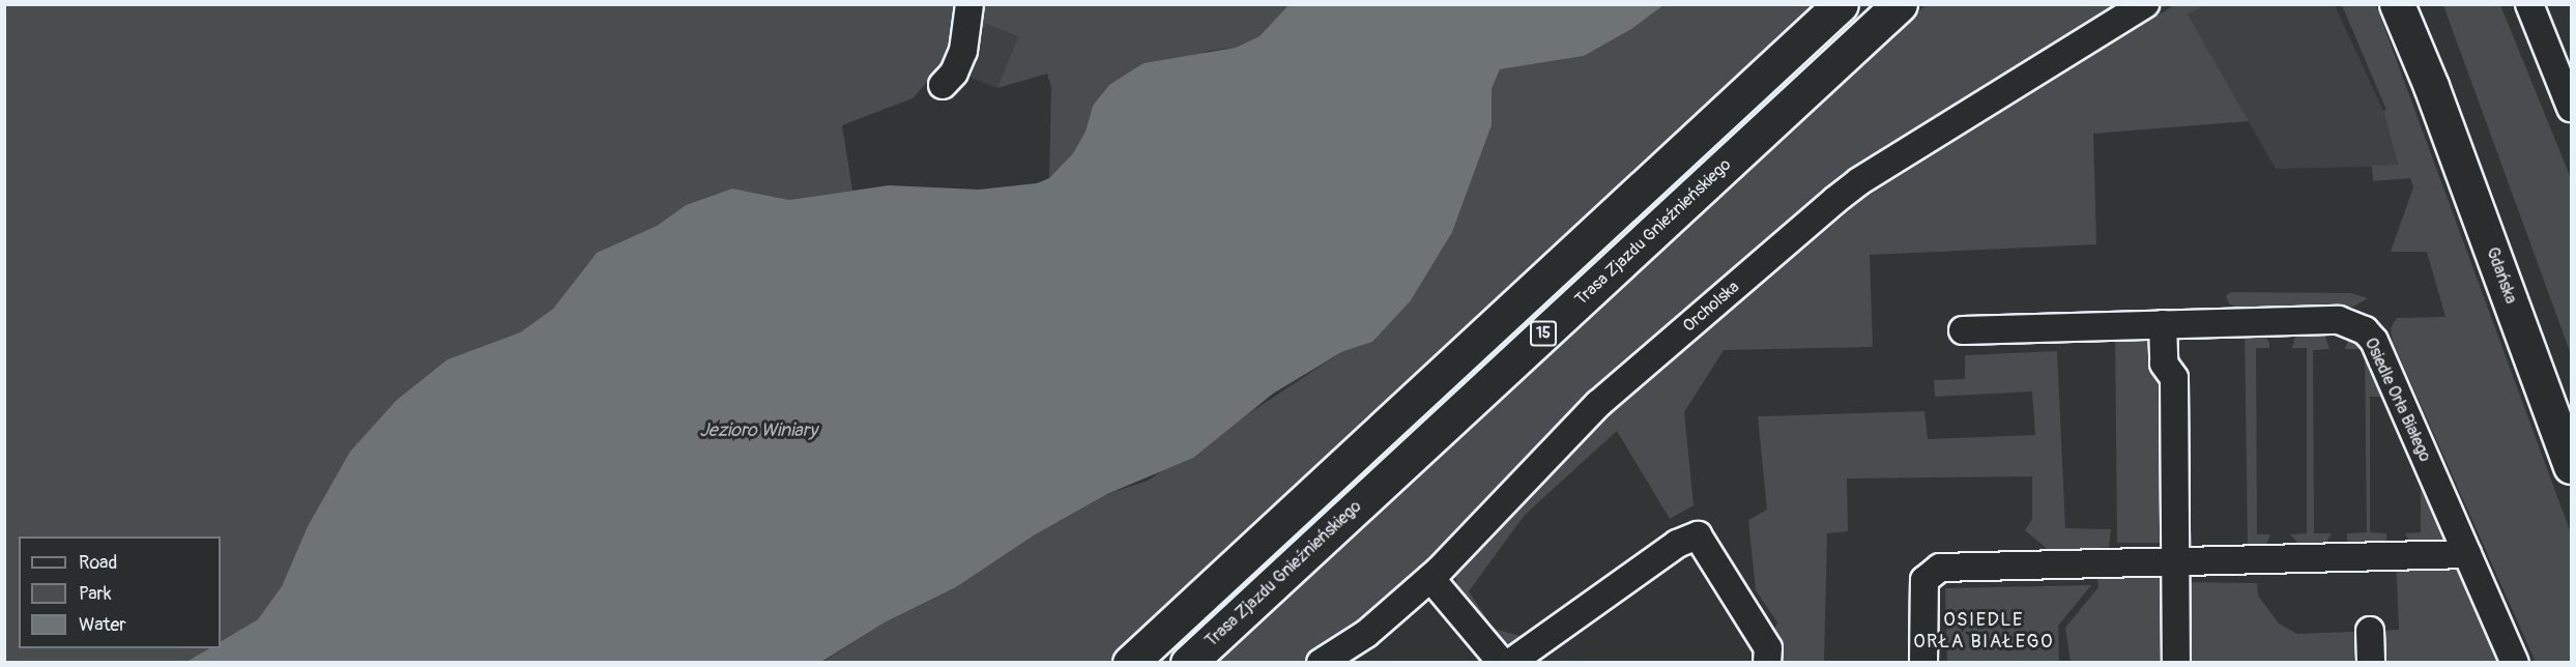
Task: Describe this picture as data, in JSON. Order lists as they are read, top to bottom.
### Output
{
  "streets": {
    "main road": ["Trasa Zjazdu Gnieźnieńskiego", "Gdańska", "15"],
    "street": ["Orcholska", "Osiedle Orła Białego"]
  },
  "districts": ["OSIEDLE ORŁA BIAŁEGO"],
  "water": ["Jezioro Winiary"],
  "legend": ["Road", "Park", "Water"]
}
